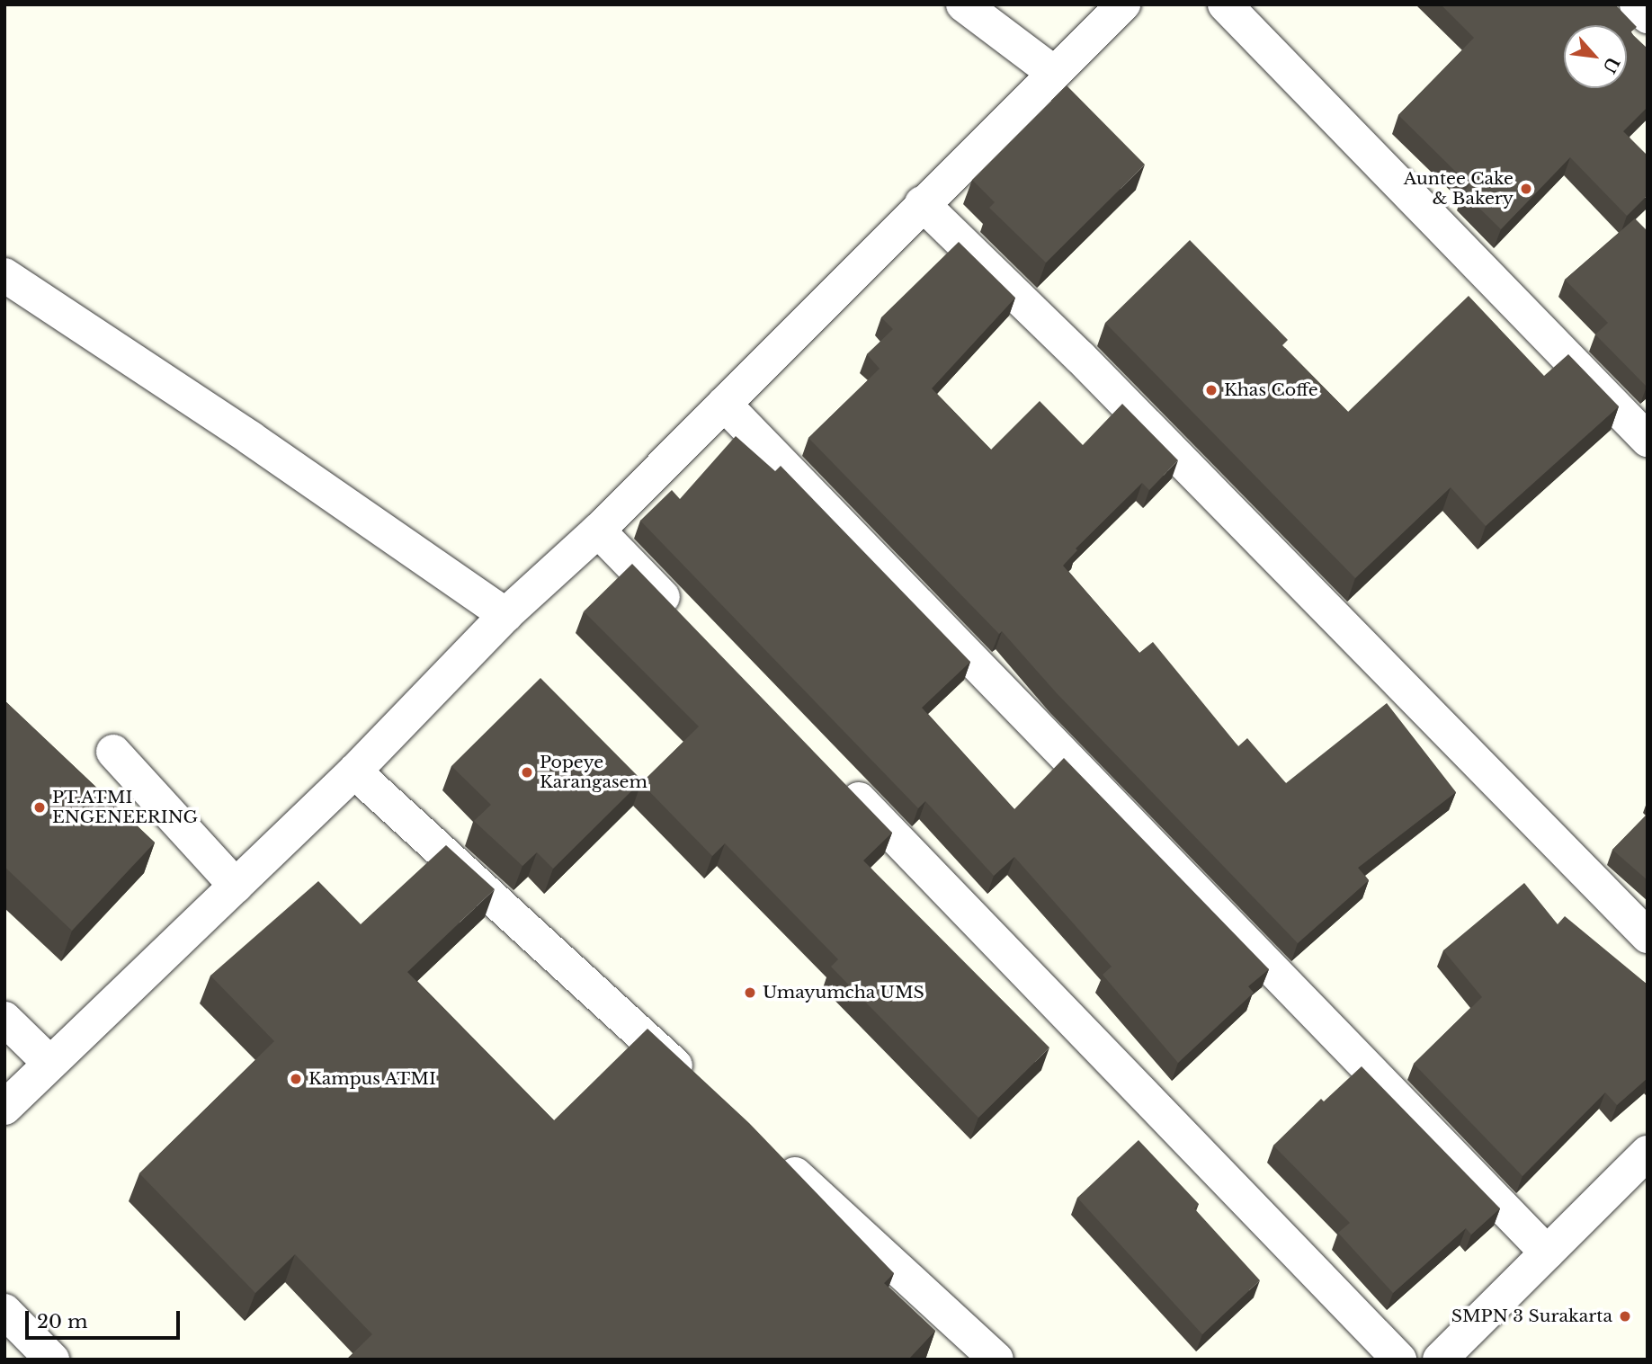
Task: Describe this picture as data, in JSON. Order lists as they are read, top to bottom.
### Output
{
  "places": [
    "Auntee Cake & Bakery",
    "Khas Coffe",
    "Popeye Karangasem",
    "PT.ATMI ENGENEERING",
    "Umayumcha UMS",
    "Kampus ATMI",
    "SMPN 3 Surakarta"
  ],
  "scale_bar": "20 m",
  "north": "bottom right"
}
